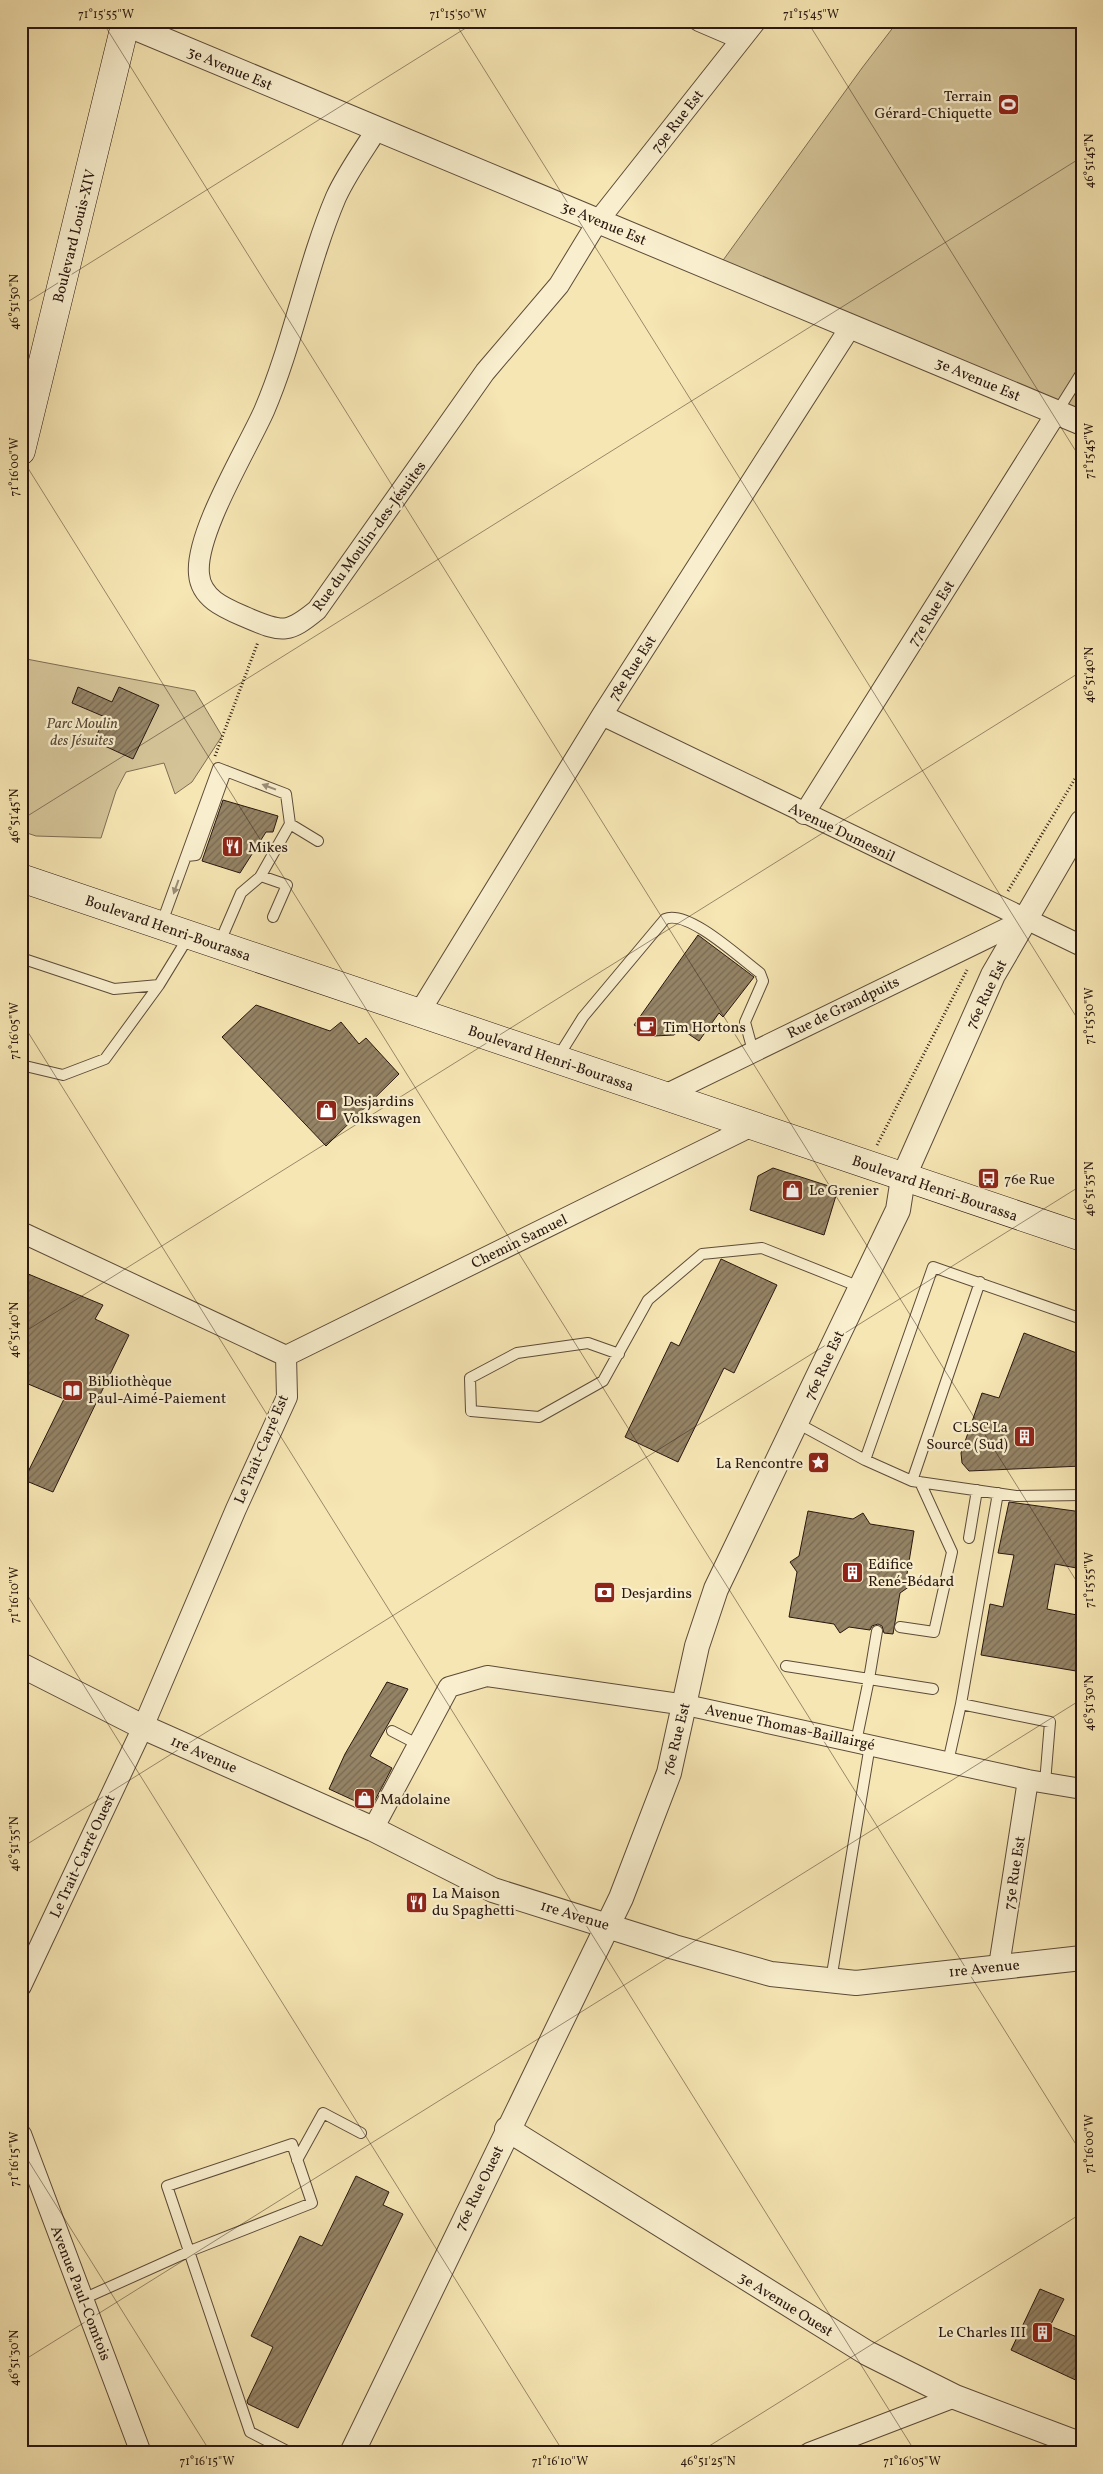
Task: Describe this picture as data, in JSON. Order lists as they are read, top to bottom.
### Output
{
  "streets": {
    "main road": ["Boulevard Louis-XIV", "Boulevard Henri-Bourassa"],
    "street": [
      "3e Avenue Est",
      "79e Rue Est",
      "Rue du Moulin-des-Jésuites",
      "77e Rue Est",
      "78e Rue Est",
      "Avenue Dumesnil",
      "76e Rue Est",
      "Rue de Grandpuits",
      "Chemin Samuel",
      "Le Trait-Carré Est",
      "Avenue Thomas-Baillairgé",
      "1re Avenue",
      "Le Trait-Carré Ouest",
      "75e Rue Est",
      "76e Rue Ouest",
      "Avenue Paul-Comtois",
      "3e Avenue Ouest"
    ]
  },
  "crossings": [
    ["3e Avenue Est", "79e Rue Est"],
    ["3e Avenue Est", "Boulevard Louis-XIV"],
    ["3e Avenue Est", "Rue du Moulin-des-Jésuites"],
    ["3e Avenue Est", "77e Rue Est"],
    ["3e Avenue Est", "78e Rue Est"],
    ["79e Rue Est", "Rue du Moulin-des-Jésuites"],
    ["77e Rue Est", "Avenue Dumesnil"],
    ["78e Rue Est", "Avenue Dumesnil"],
    ["78e Rue Est", "Boulevard Henri-Bourassa"],
    ["Avenue Dumesnil", "76e Rue Est"],
    ["Avenue Dumesnil", "Rue de Grandpuits"],
    ["Boulevard Henri-Bourassa", "76e Rue Est"],
    ["Boulevard Henri-Bourassa", "Rue de Grandpuits"],
    ["Boulevard Henri-Bourassa", "Chemin Samuel"],
    ["76e Rue Est", "Rue de Grandpuits"],
    ["76e Rue Est", "Avenue Thomas-Baillairgé"],
    ["76e Rue Est", "1re Avenue"],
    ["76e Rue Est", "76e Rue Ouest"],
    ["Chemin Samuel", "Le Trait-Carré Est"],
    ["Le Trait-Carré Est", "1re Avenue"],
    ["Le Trait-Carré Est", "Le Trait-Carré Ouest"],
    ["Avenue Thomas-Baillairgé", "1re Avenue"],
    ["Avenue Thomas-Baillairgé", "75e Rue Est"],
    ["1re Avenue", "Le Trait-Carré Ouest"],
    ["1re Avenue", "75e Rue Est"],
    ["1re Avenue", "76e Rue Ouest"],
    ["76e Rue Ouest", "3e Avenue Ouest"]
  ],
  "parks": ["Parc Moulin des Jésuites"],
  "places": {
    "sports": ["Terrain Gérard-Chiquette"],
    "restaurant": ["Mikes", "La Maison du Spaghetti"],
    "cafe": ["Tim Hortons"],
    "shop": ["Desjardins Volkswagen", "Le Grenier", "Madolaine"],
    "bus stop": ["76e Rue"],
    "library": ["Bibliothèque Paul-Aimé-Paiement"],
    "building": ["CLSC La Source (Sud)", "Edifice René-Bédard", "Le Charles III"],
    "place": ["La Rencontre"],
    "bank": ["Desjardins"]
  },
  "coordinates": [
    "71°15'55\"W",
    "71°15'50\"W",
    "71°15'45\"W",
    "46°51'45\"N",
    "46°51'50\"N",
    "71°16'00\"W",
    "46°51'40\"N",
    "71°16'05\"W",
    "46°51'35\"N",
    "71°16'10\"W",
    "46°51'30\"N",
    "71°16'15\"W",
    "46°51'25\"N"
  ]
}
